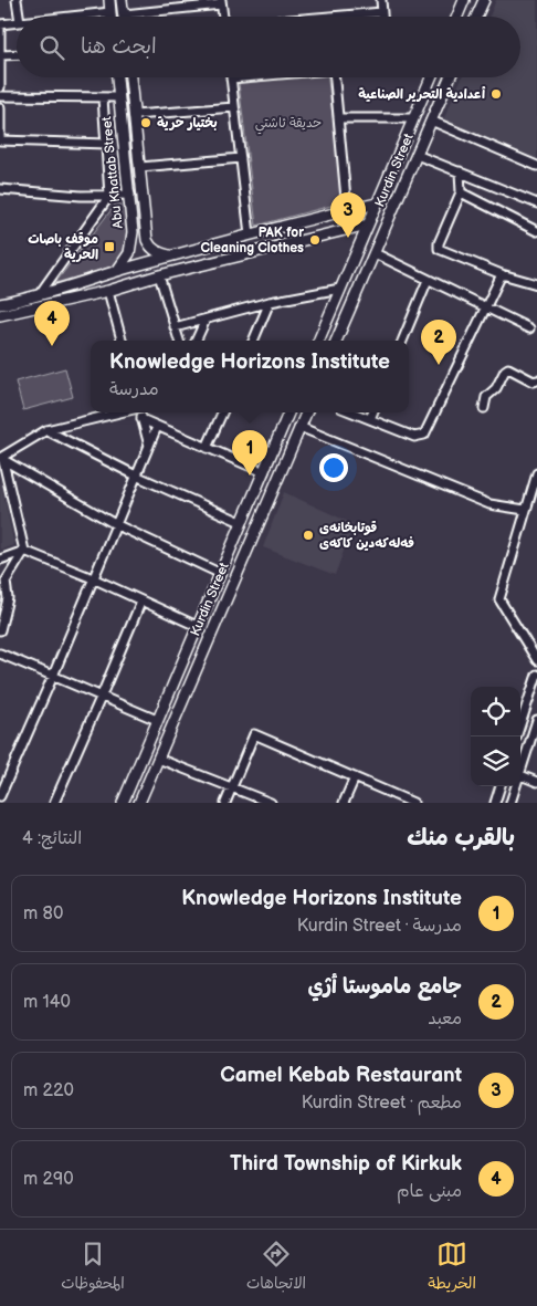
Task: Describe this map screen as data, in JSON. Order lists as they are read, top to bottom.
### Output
{
  "streets": {
    "main road": ["Kurdin Street", "Abu Khattab Street"]
  },
  "parks": ["حديقة ئاشتي"],
  "places": {
    "other": [
      "أعدادية التحرير الصناعية",
      "بختيار حرية",
      "PAK for Cleaning Clothes",
      "قوتابخانەی فەلەکەدین کاکەی"
    ],
    "transit": ["موقف باصات الحریة"]
  },
  "page": {
    "search": "ابحث هنا",
    "pins": [
      "3",
      "4",
      "2",
      "1"
    ],
    "popup": ["Knowledge Horizons Institute", "مدرسة"],
    "heading": ["بالقرب منك", "النتائج: 4"],
    "list": [
      {
        "mark": "1",
        "name": "Knowledge Horizons Institute",
        "note": "مدرسة · Kurdin Street",
        "value": "80 m"
      },
      {
        "mark": "2",
        "name": "جامع ماموستا أژي",
        "note": "معبد",
        "value": "140 m"
      },
      {
        "mark": "3",
        "name": "Camel Kebab Restaurant",
        "note": "مطعم · Kurdin Street",
        "value": "220 m"
      },
      {
        "mark": "4",
        "name": "Third Township of Kirkuk",
        "note": "مبنى عام",
        "value": "290 m"
      }
    ],
    "nav": ["الخريطة", "الاتجاهات", "المحفوظات"]
  }
}
